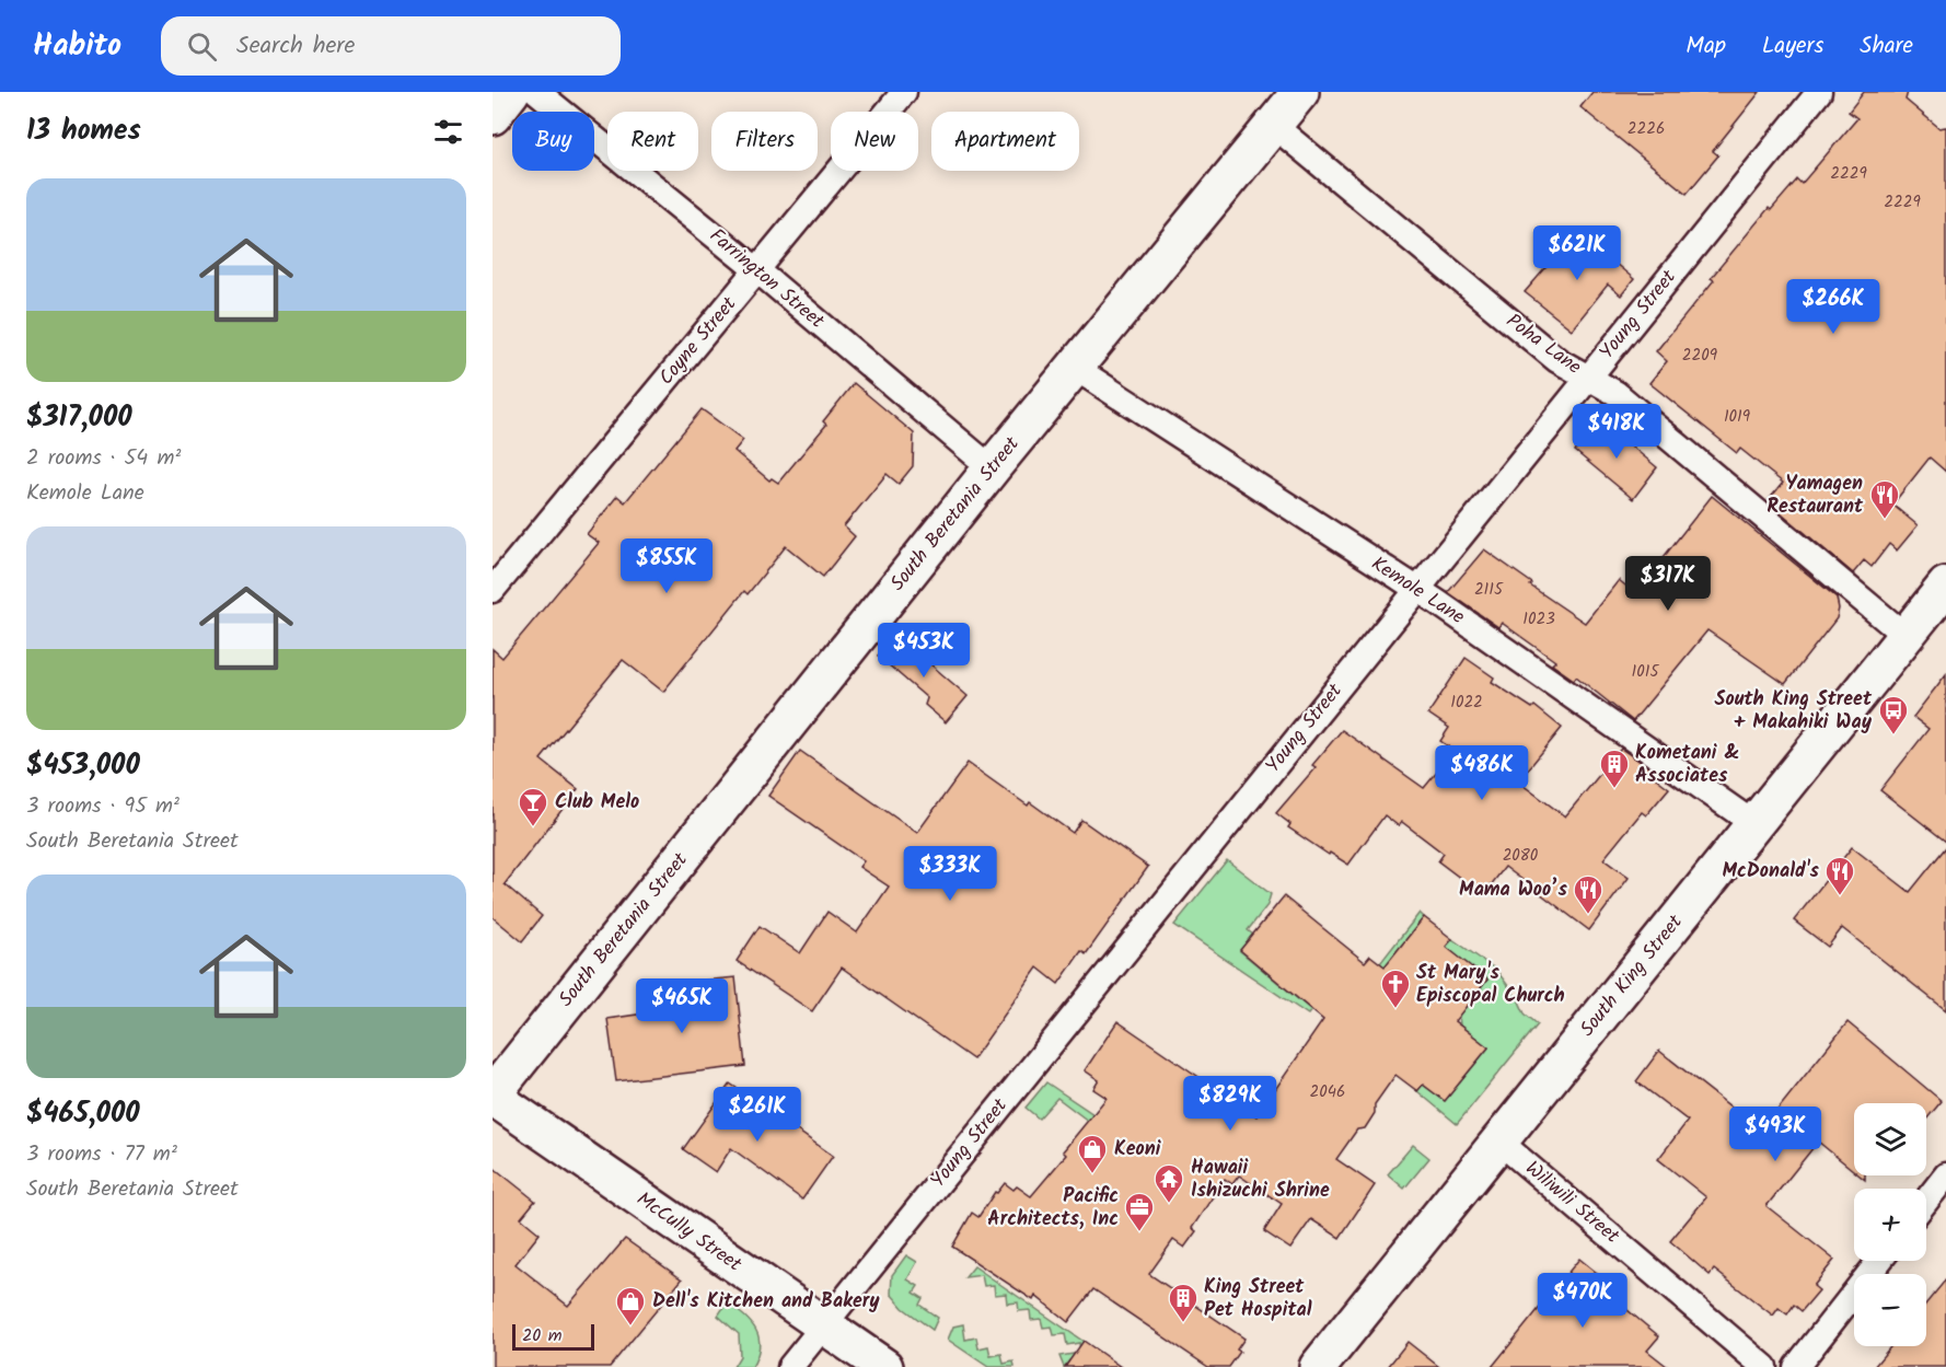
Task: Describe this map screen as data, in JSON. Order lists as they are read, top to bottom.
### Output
{
  "streets": {
    "main road": ["South Beretania Street", "South King Street", "McCully Street"],
    "street": [
      "Farrington Street",
      "Young Street",
      "Coyne Street",
      "Poha Lane",
      "Kemole Lane",
      "Wiliwili Street"
    ]
  },
  "crossings": [
    ["Farrington Street", "Coyne Street"],
    ["Farrington Street", "South Beretania Street"],
    ["Young Street", "Poha Lane"],
    ["Young Street", "Kemole Lane"],
    ["Young Street", "McCully Street"],
    ["Poha Lane", "South Beretania Street"],
    ["Poha Lane", "South King Street"],
    ["South Beretania Street", "Kemole Lane"],
    ["South Beretania Street", "McCully Street"],
    ["Kemole Lane", "South King Street"],
    ["South King Street", "Wiliwili Street"]
  ],
  "places": {
    "restaurant": ["Yamagen Restaurant", "McDonald's", "Mama Woo’s"],
    "bus stop": ["South King Street + Makahiki Way"],
    "building": ["Kometani & Associates", "King Street Pet Hospital"],
    "bar": ["Club Melo"],
    "church": ["St Mary's Episcopal Church"],
    "shop": ["Keoni", "Dell's Kitchen and Bakery"],
    "temple": ["Hawaii Ishizuchi Shrine"],
    "office": ["Pacific Architects, Inc"]
  },
  "house_numbers": [
    "2226",
    "2229",
    "2229",
    "2209",
    "1019",
    "2115",
    "1023",
    "1015",
    "1022",
    "2080",
    "2046"
  ],
  "scale_bar": "20 m",
  "page": {
    "header": "Habito",
    "search": "Search here",
    "nav": ["Map", "Layers", "Share"],
    "heading": "13 homes",
    "chip": [
      "Buy",
      "Rent",
      "Filters",
      "New",
      "Apartment"
    ],
    "list": [
      {
        "name": "$317,000",
        "note": "2 rooms · 54 m² · Kemole Lane"
      },
      {
        "name": "$453,000",
        "note": "3 rooms · 95 m² · South Beretania Street"
      },
      {
        "name": "$465,000",
        "note": "3 rooms · 77 m² · South Beretania Street"
      }
    ],
    "price": [
      "$621K",
      "$266K",
      "$418K",
      "$855K",
      "$317K",
      "$453K",
      "$486K",
      "$333K",
      "$465K",
      "$829K",
      "$261K",
      "$493K",
      "$470K"
    ],
    "map_buttons": ["+", "−"],
    "scale": "20 m"
  }
}
